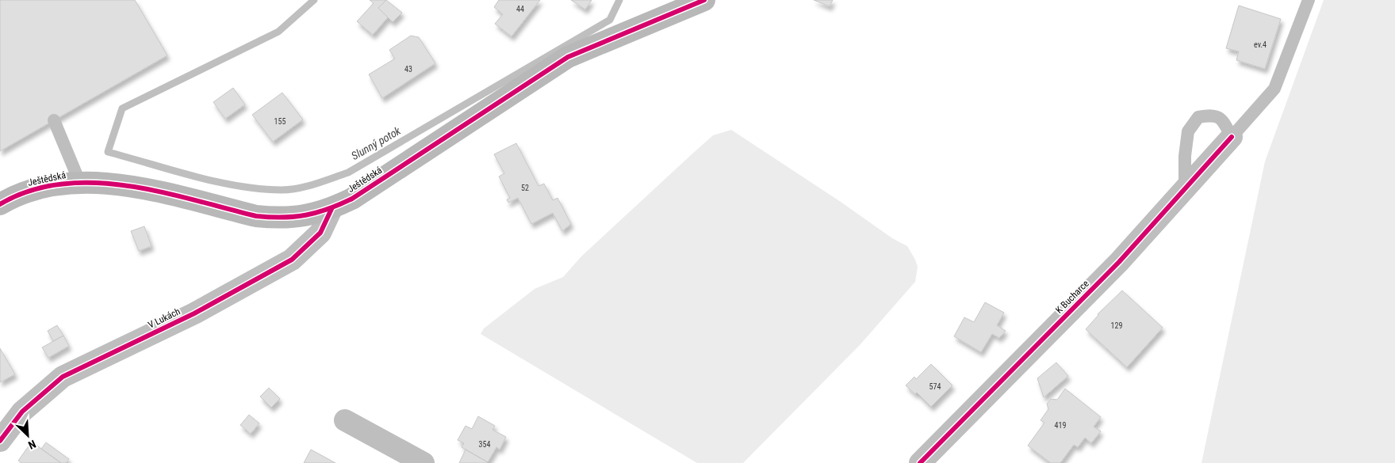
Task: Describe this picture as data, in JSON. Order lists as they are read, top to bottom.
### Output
{
  "streets": {
    "street": ["Ještědská", "K Bucharce", "V Lukách"]
  },
  "crossings": [
    ["Ještědská", "V Lukách"]
  ],
  "water": ["Slunný potok"],
  "house_numbers": [
    "44",
    "ev.4",
    "43",
    "155",
    "52",
    "129",
    "574",
    "419",
    "354"
  ],
  "north": "bottom right"
}
